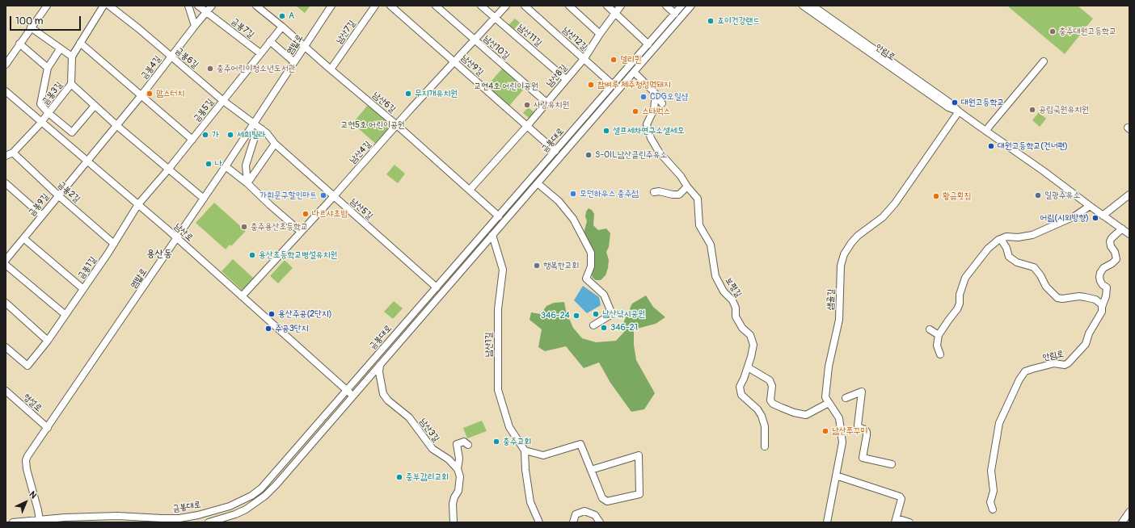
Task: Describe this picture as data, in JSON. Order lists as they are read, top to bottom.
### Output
{
  "streets": {
    "street": [
      "금봉7길",
      "남산7길",
      "남산11길",
      "남산12길",
      "염밭로",
      "남산10길",
      "안림로",
      "금봉6길",
      "남산9길",
      "금봉4길",
      "남산8길",
      "금봉3길",
      "남산6길",
      "금봉5길",
      "금봉대로",
      "남산4길",
      "금봉2길",
      "금봉9길",
      "남산5길",
      "남산로",
      "금봉1길",
      "보평길",
      "샘골길",
      "남산1길",
      "형설로",
      "남산3길"
    ]
  },
  "crossings": [
    ["금봉7길", "금봉4길"],
    ["금봉7길", "금봉5길"],
    ["남산7길", "남산6길"],
    ["남산11길", "남산8길"],
    ["남산11길", "남산4길"],
    ["남산12길", "남산8길"],
    ["남산12길", "금봉대로"],
    ["염밭로", "금봉6길"],
    ["염밭로", "남산6길"],
    ["염밭로", "금봉대로"],
    ["염밭로", "남산5길"],
    ["염밭로", "남산로"],
    ["염밭로", "형설로"],
    ["남산10길", "남산8길"],
    ["남산10길", "남산4길"],
    ["안림로", "샘골길"],
    ["금봉6길", "금봉4길"],
    ["금봉6길", "금봉5길"],
    ["금봉6길", "남산5길"],
    ["남산9길", "남산8길"],
    ["남산9길", "금봉대로"],
    ["남산9길", "남산4길"],
    ["금봉4길", "금봉9길"],
    ["금봉4길", "남산로"],
    ["남산8길", "남산6길"],
    ["금봉3길", "남산로"],
    ["남산6길", "금봉5길"],
    ["남산6길", "금봉대로"],
    ["남산6길", "남산4길"],
    ["금봉5길", "남산로"],
    ["금봉5길", "금봉1길"],
    ["금봉대로", "남산5길"],
    ["금봉대로", "남산로"],
    ["금봉대로", "남산1길"],
    ["금봉대로", "남산3길"],
    ["남산4길", "남산5길"],
    ["남산4길", "남산로"],
    ["금봉2길", "금봉9길"],
    ["금봉2길", "금봉1길"],
    ["금봉9길", "남산로"],
    ["남산로", "금봉1길"]
  ],
  "districts": ["용산동"],
  "parks": ["교현4호 어린이공원", "교현5호 어린이공원"],
  "places": [
    "A",
    "죠이건강랜드",
    "충주대원고등학교",
    "델리퀸",
    "충주어린이청소년도서관",
    "참벼루 제주청정먹돼지",
    "맘스터치",
    "무지개유치원",
    "CDG오일샵",
    "대원고등학교",
    "사랑유치원",
    "공립국원유치원",
    "스타벅스",
    "셀프세차연구소셀세모",
    "가",
    "세희빌라",
    "대원고등학교(건너편)",
    "S-OIL남산클린주유소",
    "나",
    "모던하우스 충주점",
    "가희문구할인마트",
    "일광주유소",
    "황금횟집",
    "나르샤초밥",
    "어림(시외방향)",
    "충주용산초등학교",
    "용산초등학교병설유치원",
    "행복한교회",
    "용산주공(2단지)",
    "남산낚시공원",
    "346-24",
    "346-21",
    "주공3단지",
    "남산쭈꾸미",
    "충주교회",
    "중부감리교회"
  ],
  "scale_bar": "100 m",
  "north": "top right"
}
